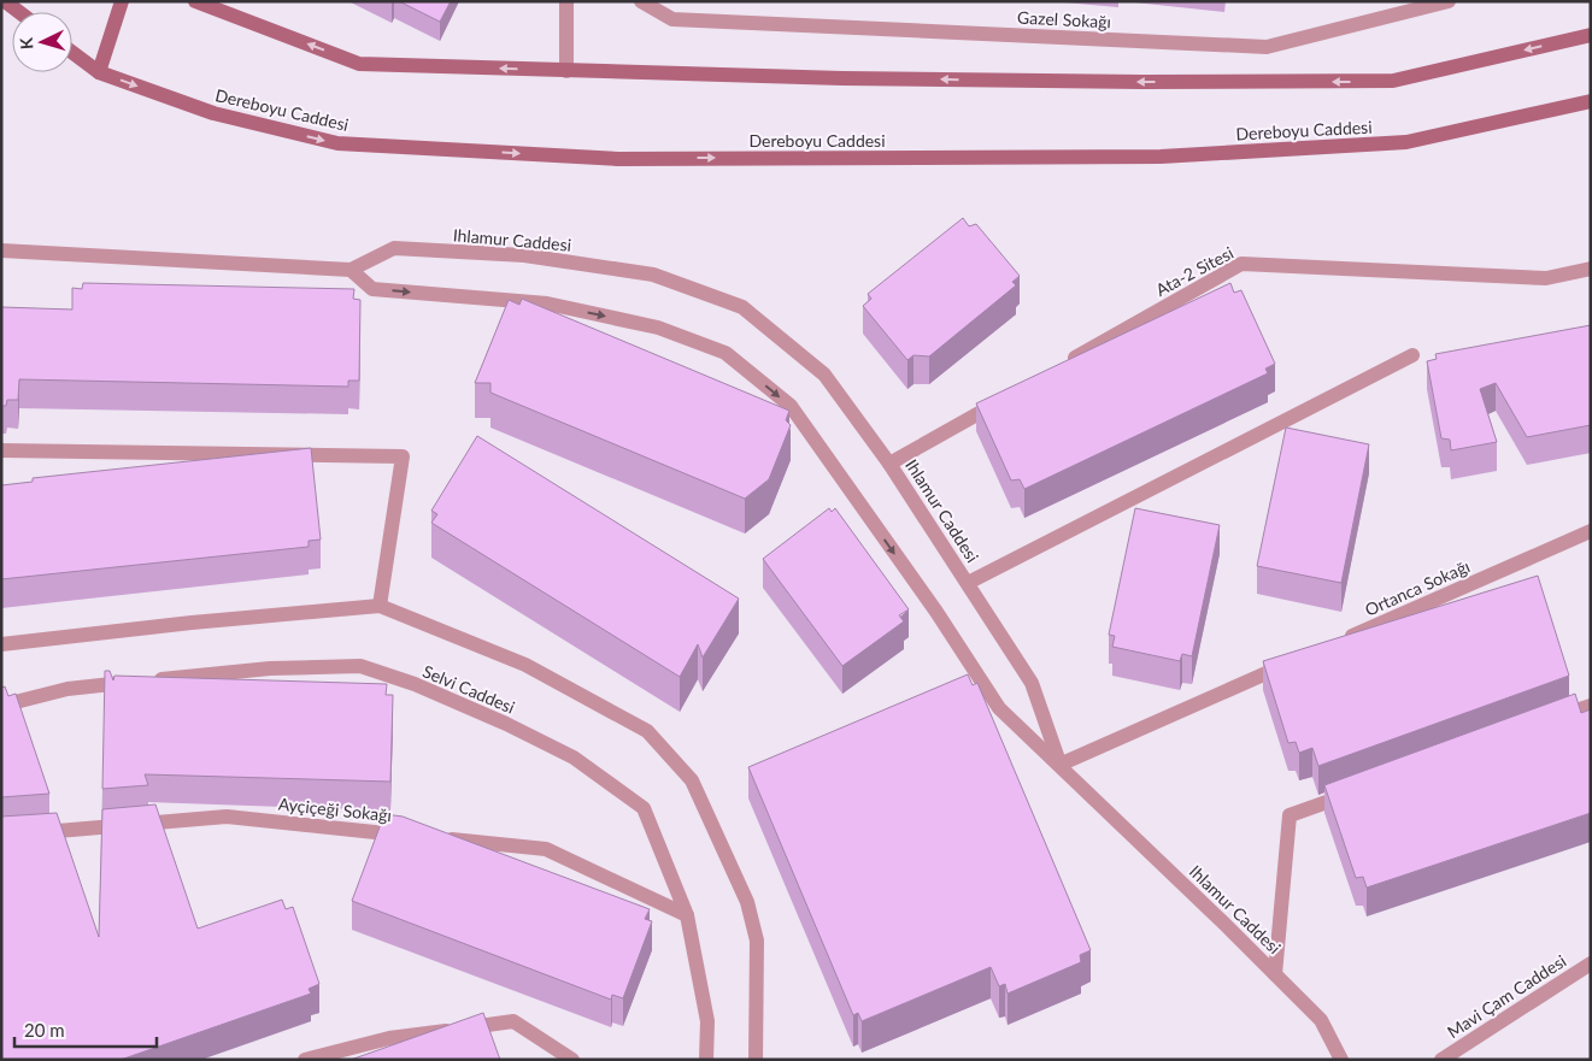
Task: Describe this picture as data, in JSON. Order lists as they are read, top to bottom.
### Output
{
  "streets": {
    "main road": ["Dereboyu Caddesi"],
    "street": [
      "Gazel Sokağı",
      "Ihlamur Caddesi",
      "Ata-2 Sitesi",
      "Ortanca Sokağı",
      "Selvi Caddesi",
      "Ayçiçeği Sokağı",
      "Mavi Çam Caddesi"
    ]
  },
  "scale_bar": "20 m",
  "north": "left"
}
